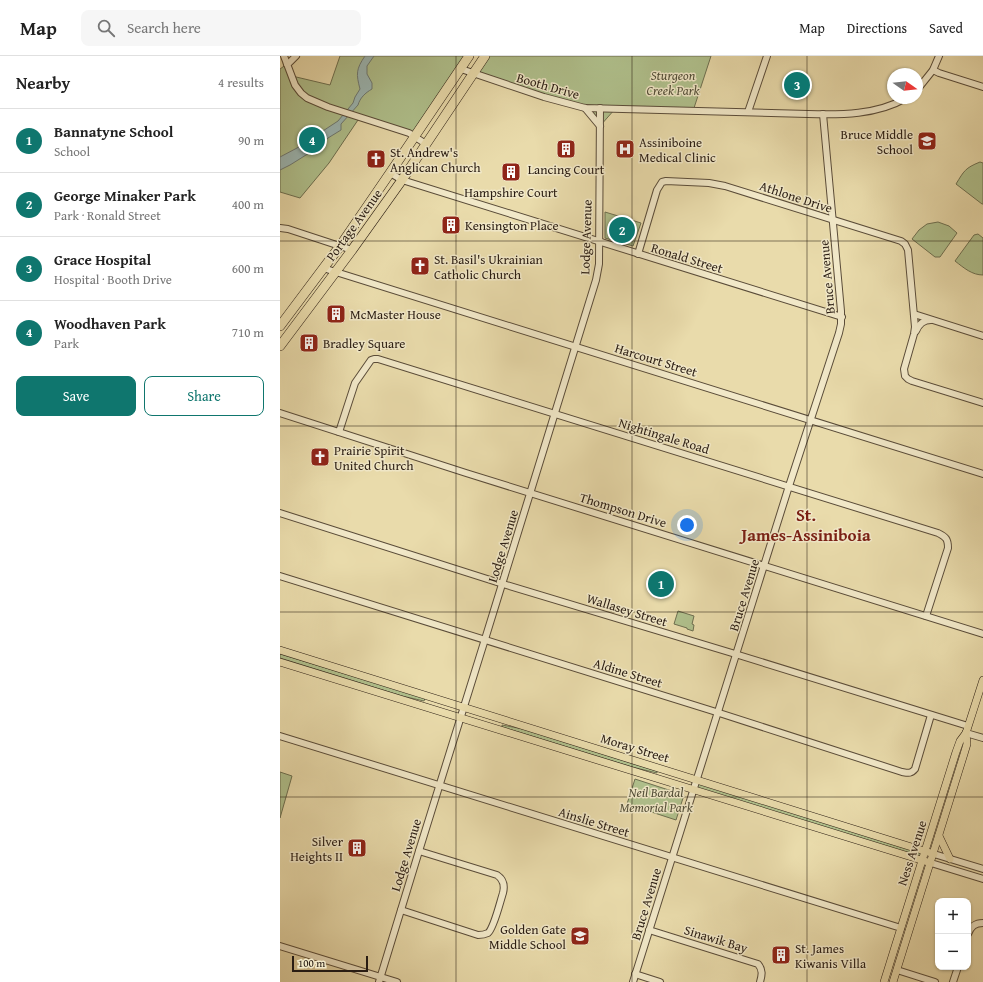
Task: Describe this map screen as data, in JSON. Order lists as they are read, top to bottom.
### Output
{
  "streets": {
    "highway": ["Portage Avenue"],
    "main road": ["Moray Street", "Ness Avenue"],
    "street": [
      "Booth Drive",
      "Athlone Drive",
      "Lodge Avenue",
      "Ronald Street",
      "Bruce Avenue",
      "Harcourt Street",
      "Nightingale Road",
      "Thompson Drive",
      "Wallasey Street",
      "Aldine Street",
      "Ainslie Street",
      "Sinawik Bay"
    ]
  },
  "crossings": [
    ["Booth Drive", "Portage Avenue"],
    ["Booth Drive", "Lodge Avenue"],
    ["Booth Drive", "Bruce Avenue"],
    ["Athlone Drive", "Ronald Street"],
    ["Athlone Drive", "Bruce Avenue"],
    ["Portage Avenue", "Ronald Street"],
    ["Portage Avenue", "Harcourt Street"],
    ["Lodge Avenue", "Ronald Street"],
    ["Lodge Avenue", "Harcourt Street"],
    ["Lodge Avenue", "Nightingale Road"],
    ["Lodge Avenue", "Thompson Drive"],
    ["Lodge Avenue", "Wallasey Street"],
    ["Lodge Avenue", "Aldine Street"],
    ["Lodge Avenue", "Moray Street"],
    ["Lodge Avenue", "Ainslie Street"],
    ["Ronald Street", "Bruce Avenue"],
    ["Bruce Avenue", "Harcourt Street"],
    ["Bruce Avenue", "Nightingale Road"],
    ["Bruce Avenue", "Thompson Drive"],
    ["Bruce Avenue", "Wallasey Street"],
    ["Bruce Avenue", "Aldine Street"],
    ["Bruce Avenue", "Moray Street"],
    ["Bruce Avenue", "Ainslie Street"],
    ["Bruce Avenue", "Sinawik Bay"],
    ["Nightingale Road", "Thompson Drive"],
    ["Wallasey Street", "Aldine Street"],
    ["Wallasey Street", "Ness Avenue"],
    ["Moray Street", "Ness Avenue"],
    ["Ainslie Street", "Ness Avenue"]
  ],
  "districts": ["St. James-Assiniboia"],
  "parks": ["Sturgeon Creek Park", "Neil Bardal Memorial Park"],
  "places": {
    "school or university": ["Bruce Middle School", "Golden Gate Middle School"],
    "building": [
      "Lancing Court",
      "Hampshire Court",
      "Kensington Place",
      "McMaster House",
      "Bradley Square",
      "Silver Heights II",
      "St. James Kiwanis Villa"
    ],
    "hospital": ["Assiniboine Medical Clinic"],
    "church": ["St. Andrew's Anglican Church", "St. Basil's Ukrainian Catholic Church", "Prairie Spirit United Church"]
  },
  "scale_bar": "100 m",
  "north": "right",
  "page": {
    "header": "Map",
    "search": "Search here",
    "nav": ["Map", "Directions", "Saved"],
    "heading": ["Nearby", "4 results"],
    "pins": [
      "3",
      "4",
      "2",
      "1"
    ],
    "list": [
      {
        "mark": "1",
        "name": "Bannatyne School",
        "note": "School",
        "value": "90 m"
      },
      {
        "mark": "2",
        "name": "George Minaker Park",
        "note": "Park · Ronald Street",
        "value": "400 m"
      },
      {
        "mark": "3",
        "name": "Grace Hospital",
        "note": "Hospital · Booth Drive",
        "value": "600 m"
      },
      {
        "mark": "4",
        "name": "Woodhaven Park",
        "note": "Park",
        "value": "710 m"
      }
    ],
    "buttons": ["Save", "Share"],
    "map_buttons": ["+", "−"],
    "scale": "100 m"
  }
}
